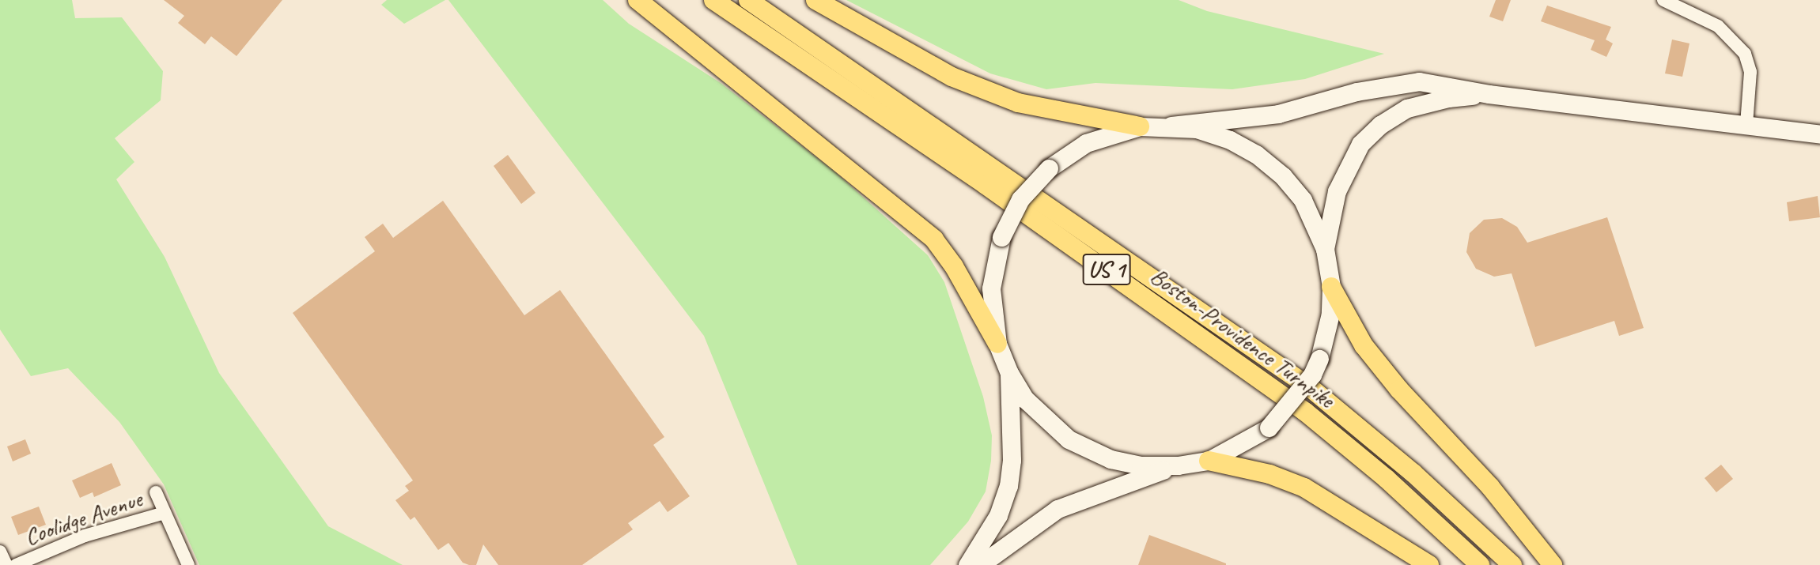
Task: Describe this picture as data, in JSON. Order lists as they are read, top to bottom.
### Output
{
  "streets": {
    "main road": ["US 1", "Boston-Providence Turnpike"],
    "street": ["Coolidge Avenue"]
  }
}
